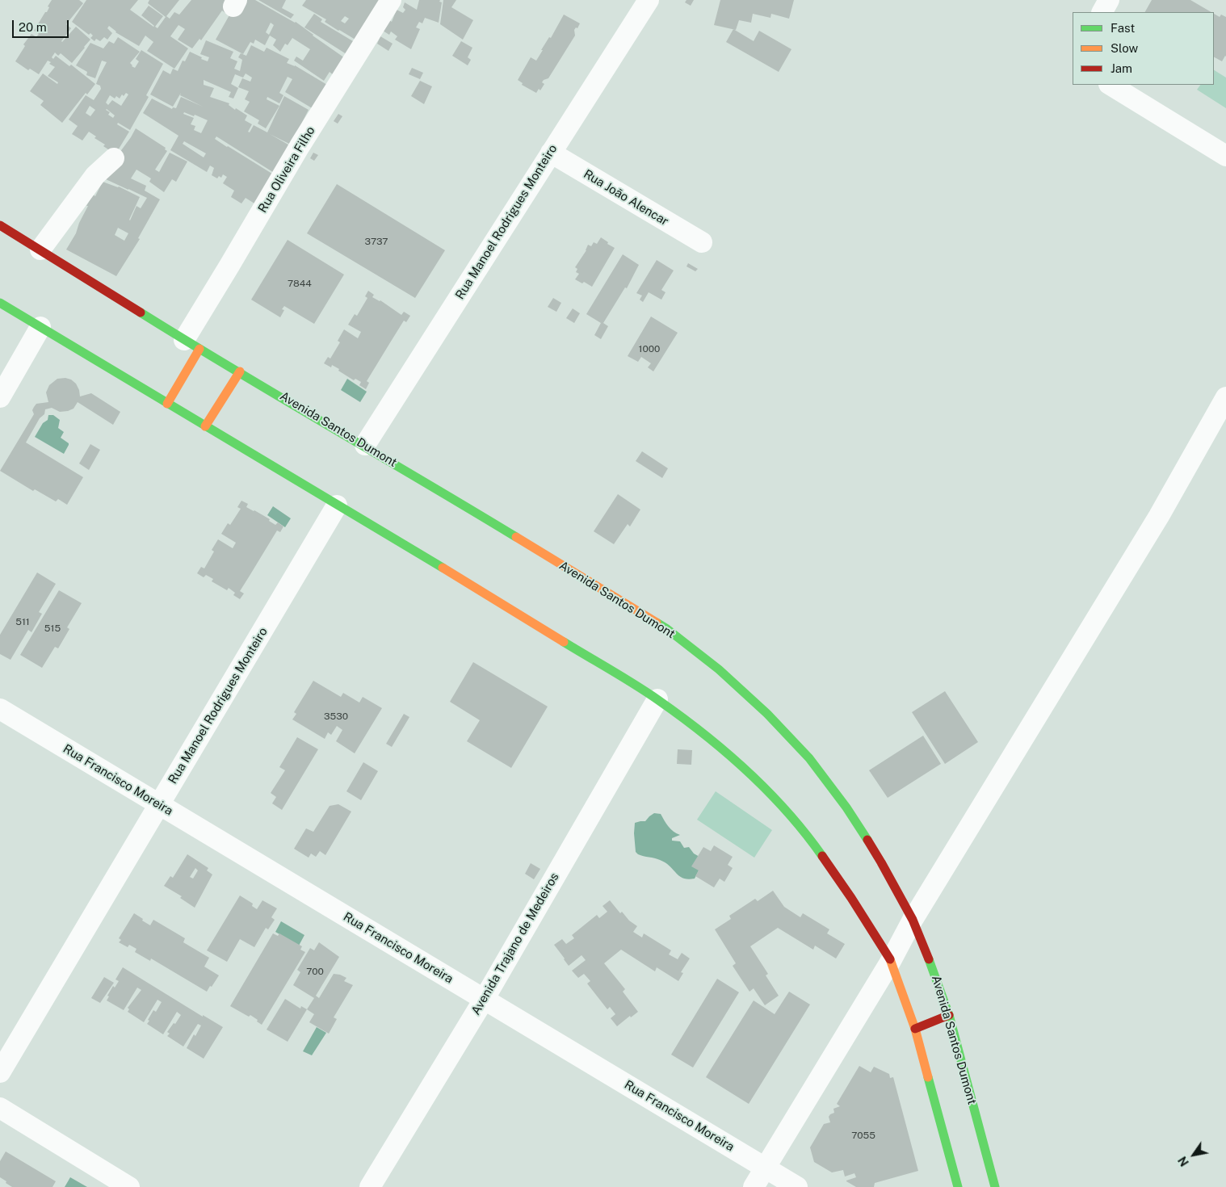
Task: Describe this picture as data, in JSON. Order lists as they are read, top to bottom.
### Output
{
  "streets": {
    "main road": ["Avenida Santos Dumont"],
    "street": [
      "Rua Oliveira Filho",
      "Rua João Alencar",
      "Rua Manoel Rodrigues Monteiro",
      "Rua Francisco Moreira",
      "Avenida Trajano de Medeiros"
    ]
  },
  "crossings": [
    ["Rua Oliveira Filho", "Avenida Santos Dumont"],
    ["Rua João Alencar", "Rua Manoel Rodrigues Monteiro"],
    ["Rua Manoel Rodrigues Monteiro", "Avenida Santos Dumont"],
    ["Rua Manoel Rodrigues Monteiro", "Rua Francisco Moreira"],
    ["Rua Francisco Moreira", "Avenida Trajano de Medeiros"]
  ],
  "house_numbers": [
    "3737",
    "7844",
    "1000",
    "511",
    "515",
    "3530",
    "700",
    "7055"
  ],
  "legend": ["Fast", "Slow", "Jam"],
  "scale_bar": "20 m",
  "north": "bottom left"
}
